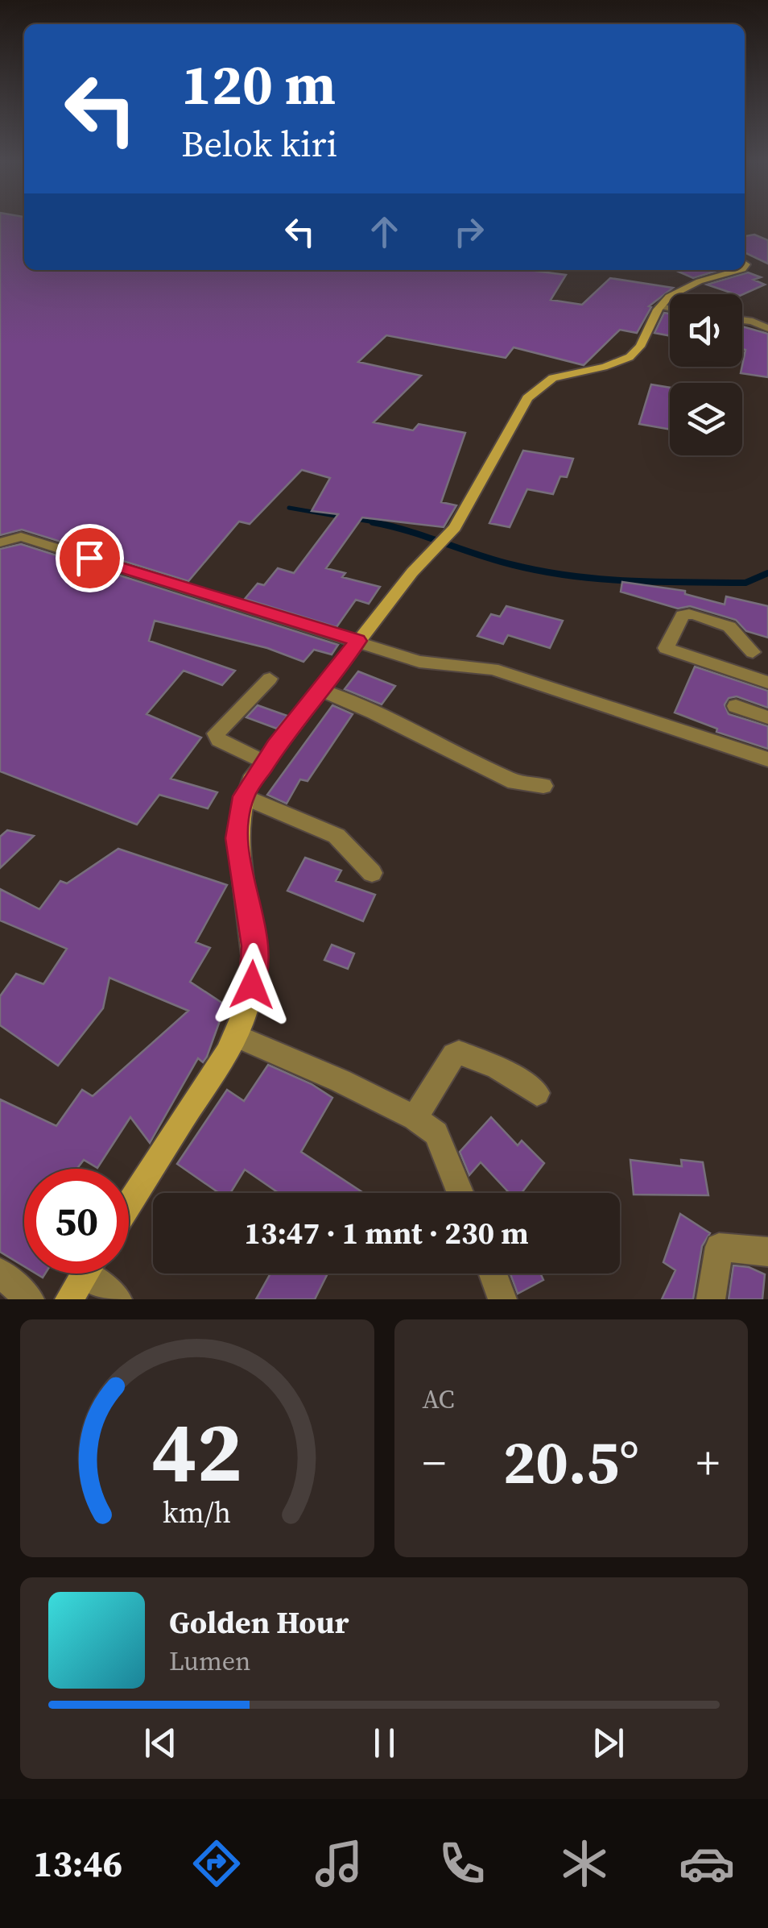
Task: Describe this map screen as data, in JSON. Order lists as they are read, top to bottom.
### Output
{
  "page": {
    "turn": ["120 m", "Belok kiri"],
    "limit": "50",
    "trip": "13:47 · 1 mnt · 230 m",
    "tile": "AC",
    "heat": ["−", "20.5°", "+"],
    "song": ["Golden Hour", "Lumen"],
    "tabs": "13:46",
    "gauge": ["42", "km/h"]
  }
}
